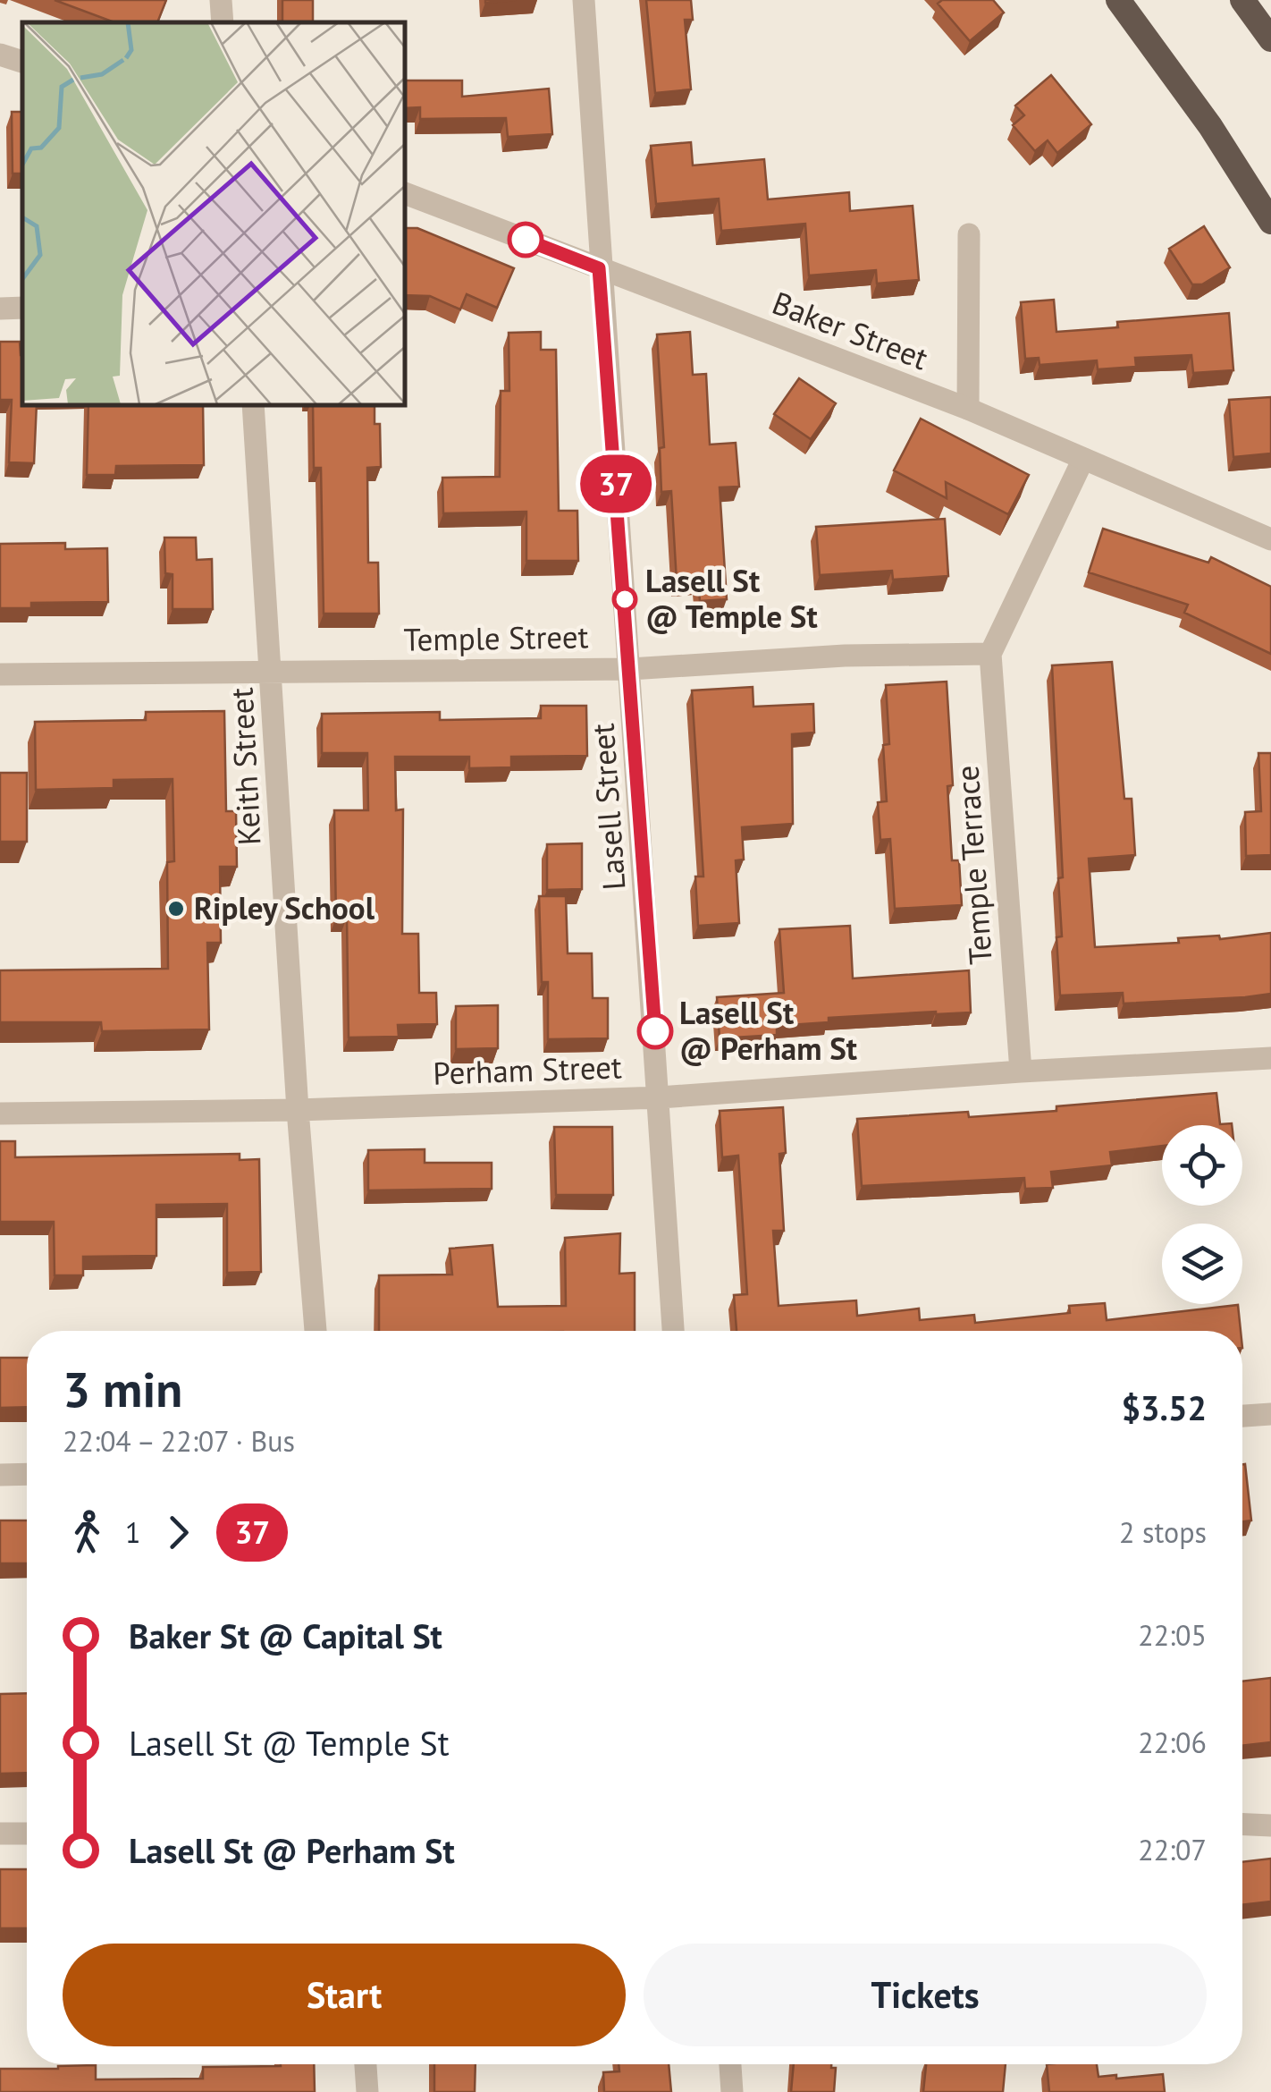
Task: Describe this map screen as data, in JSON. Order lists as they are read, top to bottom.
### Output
{
  "streets": {
    "street": [
      "Baker Street",
      "Temple Street",
      "Keith Street",
      "Lasell Street",
      "Temple Terrace",
      "Perham Street"
    ]
  },
  "crossings": [
    ["Baker Street", "Lasell Street"],
    ["Temple Street", "Keith Street"],
    ["Temple Street", "Lasell Street"],
    ["Temple Street", "Temple Terrace"],
    ["Keith Street", "Perham Street"],
    ["Lasell Street", "Perham Street"],
    ["Temple Terrace", "Perham Street"]
  ],
  "places": ["Lasell St @ Temple St", "Ripley School", "Lasell St @ Perham St"],
  "lines": ["bus line 37"],
  "page": {
    "on_map": "37",
    "heading": ["3 min", "22:04 – 22:07 · Bus", "$3.52"],
    "legs": ["1", "37", "2 stops"],
    "list": [
      {
        "name": "Baker St @ Capital St",
        "value": "22:05"
      },
      {
        "name": "Lasell St @ Temple St",
        "value": "22:06"
      },
      {
        "name": "Lasell St @ Perham St",
        "value": "22:07"
      }
    ],
    "buttons": ["Start", "Tickets"]
  }
}
